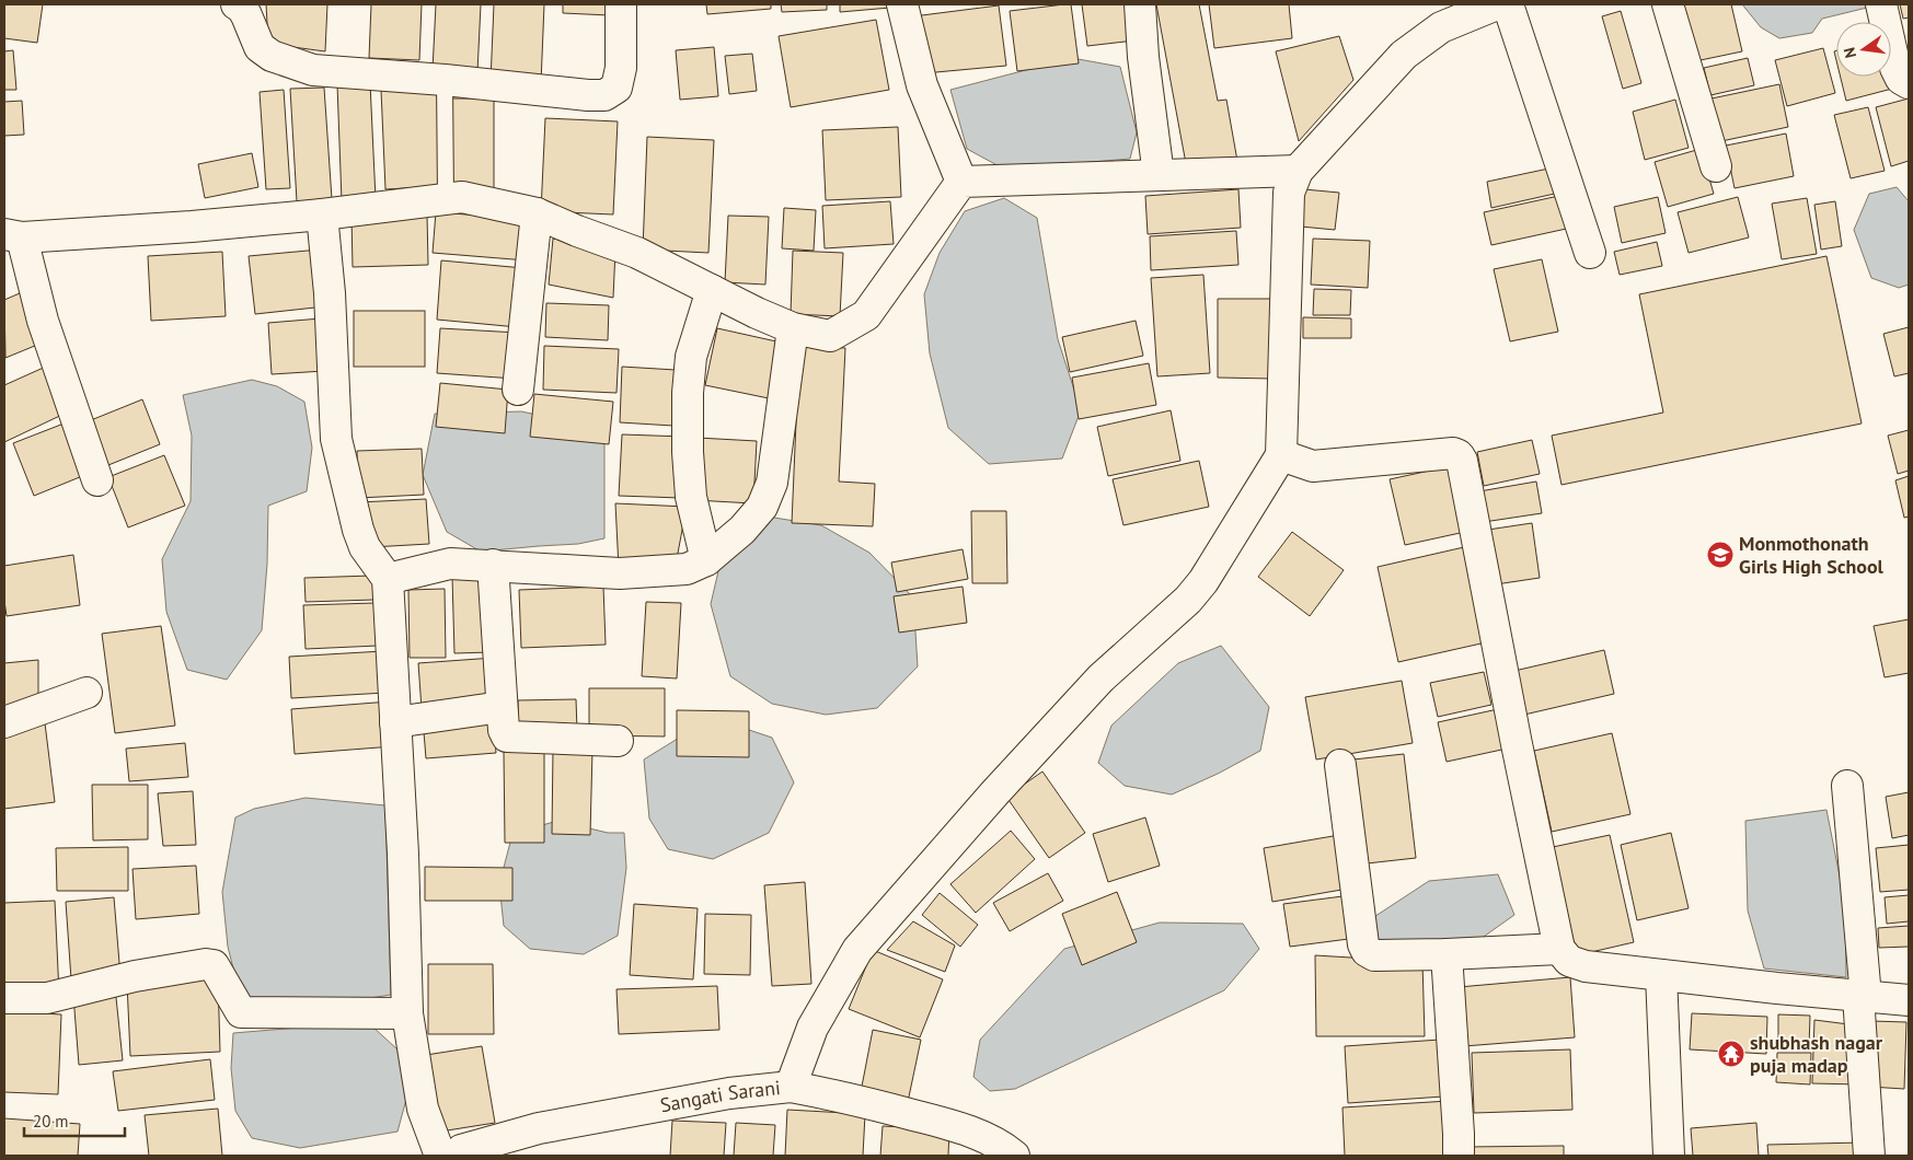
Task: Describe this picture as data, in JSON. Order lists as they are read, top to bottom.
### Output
{
  "streets": {
    "street": ["Sangati Sarani"]
  },
  "places": {
    "school or university": ["Monmothonath Girls High School"],
    "temple": ["shubhash nagar puja madap"]
  },
  "scale_bar": "20 m",
  "north": "left"
}
